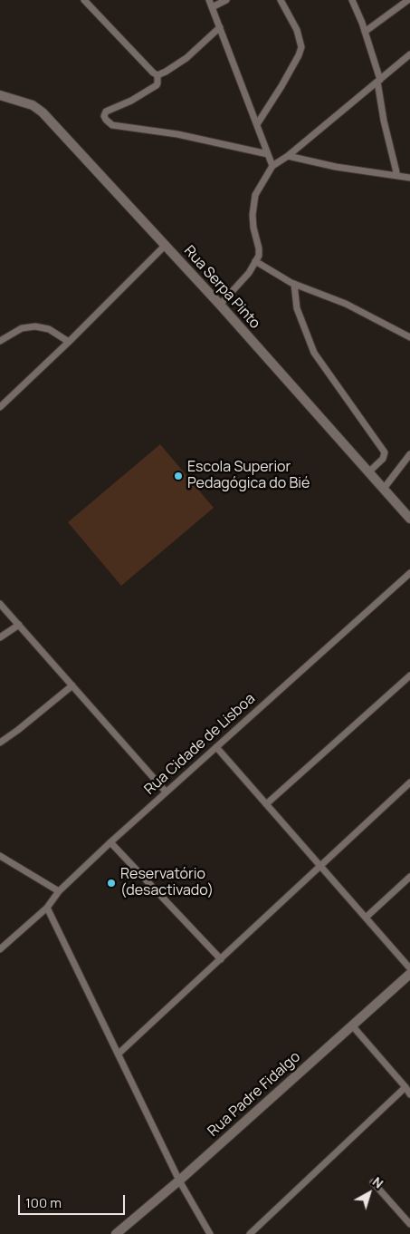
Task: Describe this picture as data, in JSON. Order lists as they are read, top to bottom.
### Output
{
  "streets": {
    "street": ["Rua Serpa Pinto", "Rua Cidade de Lisboa", "Rua Padre Fidalgo"]
  },
  "places": ["Escola Superior Pedagógica do Bié", "Reservatório (desactivado)"],
  "scale_bar": "100 m",
  "north": "top right"
}
